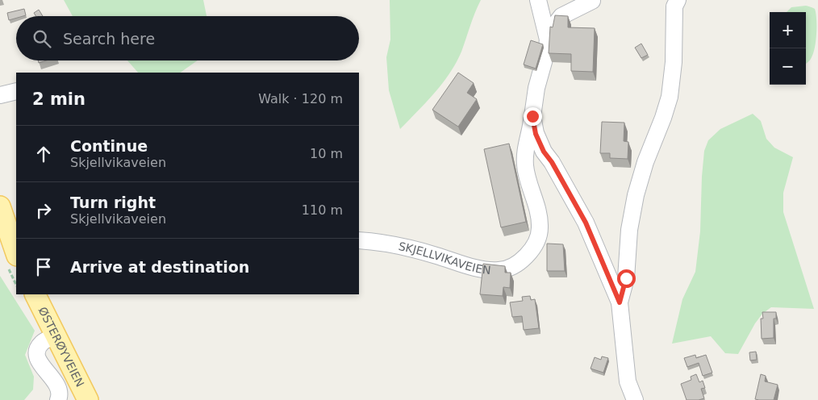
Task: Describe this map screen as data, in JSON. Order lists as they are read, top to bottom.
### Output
{
  "streets": {
    "main road": ["ØSTERØYVEIEN"],
    "street": ["SKJELLVIKAVEIEN"]
  },
  "page": {
    "map_buttons": ["+", "−"],
    "search": "Search here",
    "heading": ["2 min", "Walk · 120 m"],
    "list": [
      ["Continue", "Skjellvikaveien", "10 m"],
      ["Turn right", "Skjellvikaveien", "110 m"],
      "Arrive at destination"
    ]
  }
}
